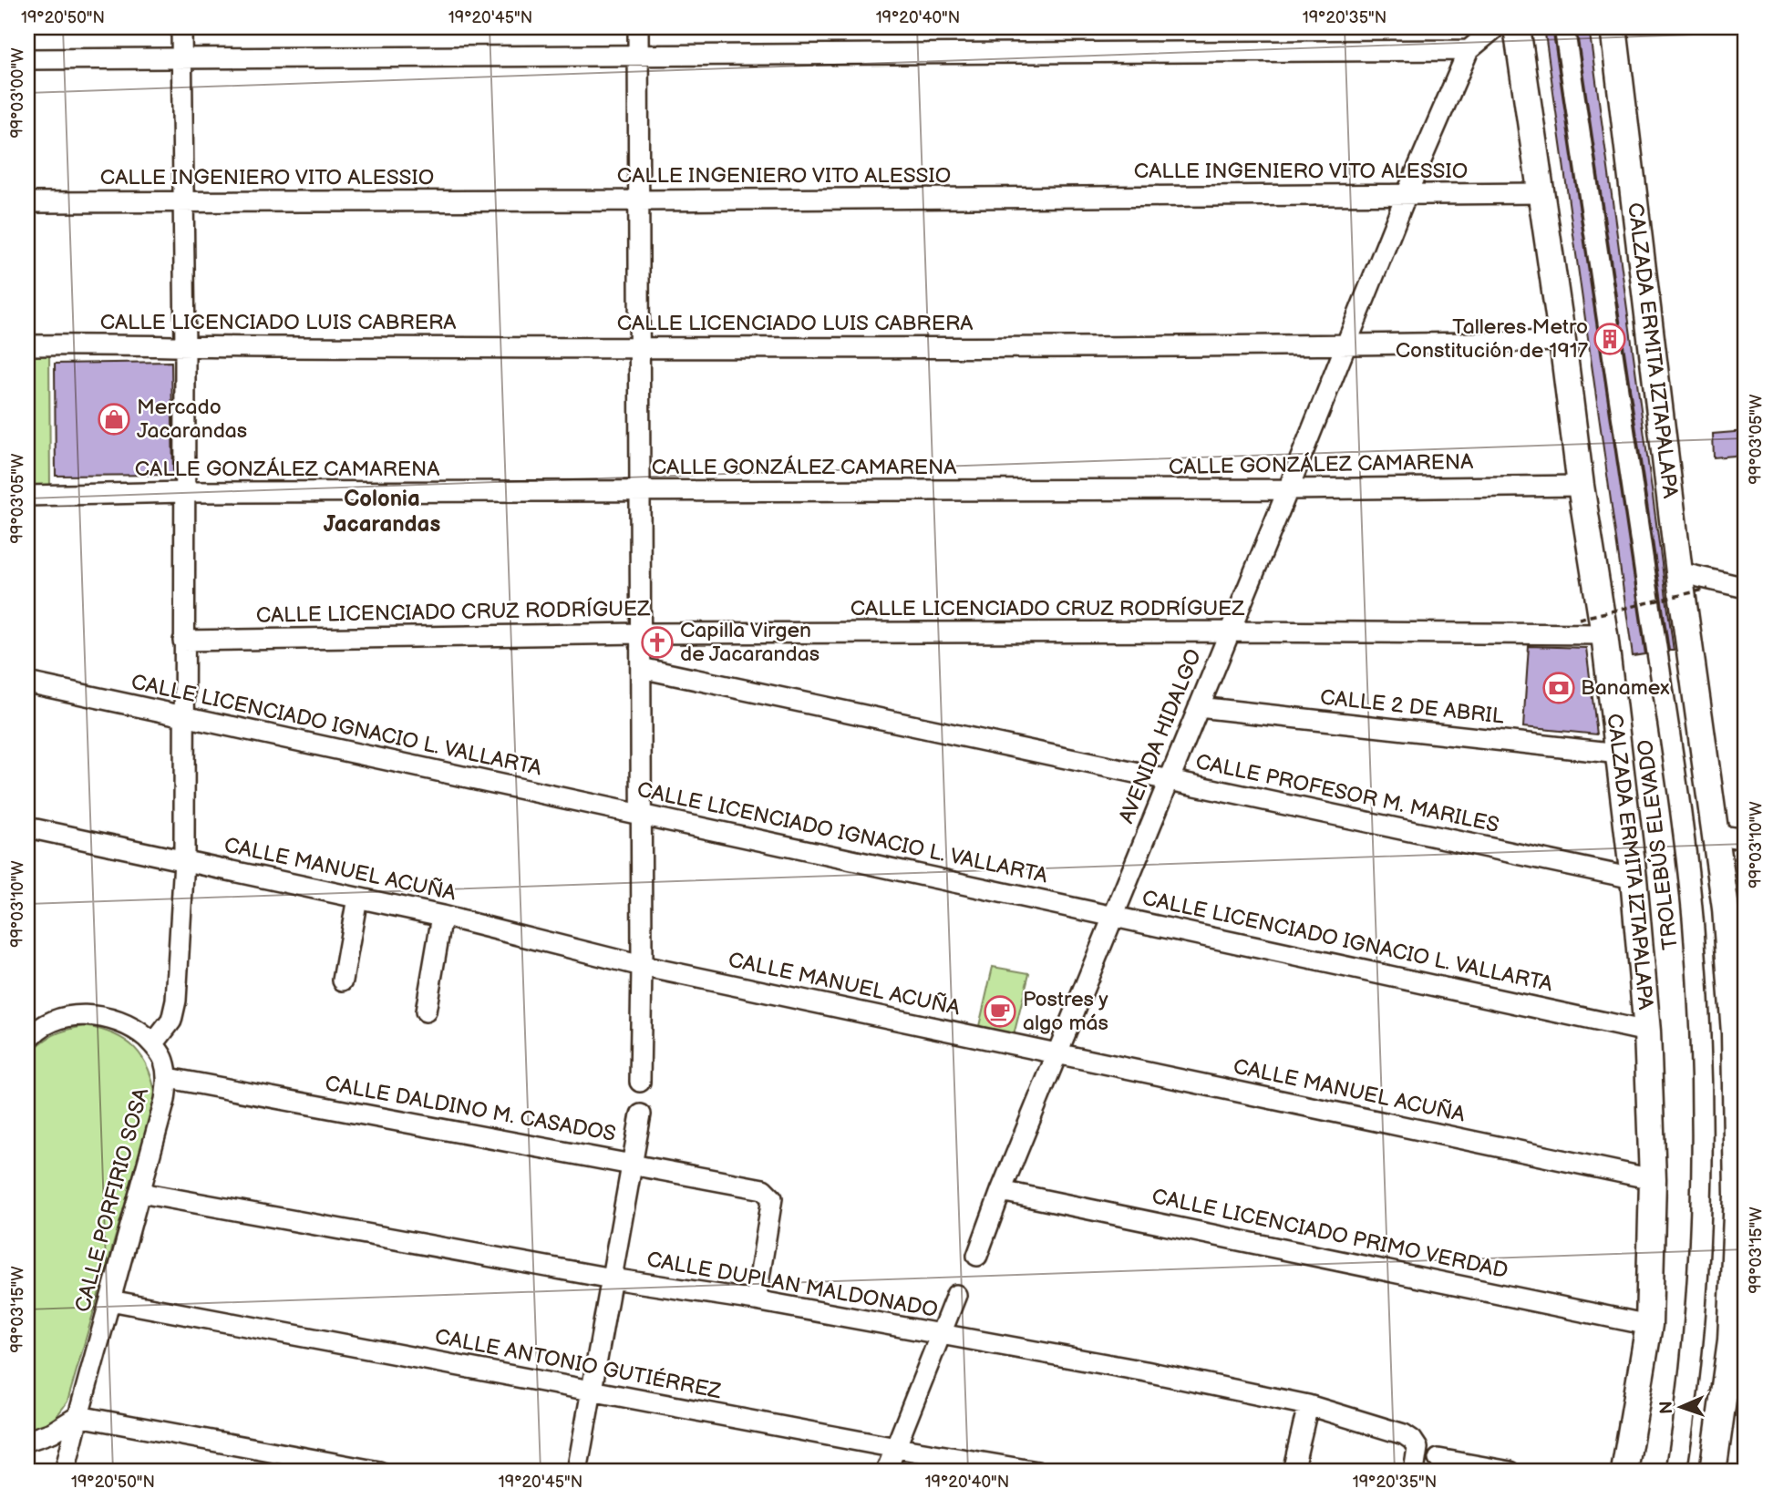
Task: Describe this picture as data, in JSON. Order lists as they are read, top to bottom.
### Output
{
  "streets": {
    "main road": ["CALZADA ERMITA IZTAPALAPA"],
    "street": [
      "CALLE INGENIERO VITO ALESSIO",
      "CALLE LICENCIADO LUIS CABRERA",
      "CALLE GONZÁLEZ CAMARENA",
      "CALLE LICENCIADO CRUZ RODRÍGUEZ",
      "CALLE 2 DE ABRIL",
      "CALLE LICENCIADO IGNACIO L. VALLARTA",
      "AVENIDA HIDALGO",
      "CALLE PROFESOR M. MARILES",
      "TROLEBÚS ELEVADO",
      "CALLE MANUEL ACUÑA",
      "CALLE DALDINO M. CASADOS",
      "CALLE PORFIRIO SOSA",
      "CALLE LICENCIADO PRIMO VERDAD",
      "CALLE DUPLAN MALDONADO",
      "CALLE ANTONIO GUTIÉRREZ"
    ]
  },
  "crossings": [
    ["CALLE INGENIERO VITO ALESSIO", "CALZADA ERMITA IZTAPALAPA"],
    ["CALLE INGENIERO VITO ALESSIO", "AVENIDA HIDALGO"],
    ["CALLE LICENCIADO LUIS CABRERA", "CALZADA ERMITA IZTAPALAPA"],
    ["CALLE LICENCIADO LUIS CABRERA", "AVENIDA HIDALGO"],
    ["CALZADA ERMITA IZTAPALAPA", "CALLE GONZÁLEZ CAMARENA"],
    ["CALZADA ERMITA IZTAPALAPA", "CALLE LICENCIADO CRUZ RODRÍGUEZ"],
    ["CALZADA ERMITA IZTAPALAPA", "CALLE 2 DE ABRIL"],
    ["CALZADA ERMITA IZTAPALAPA", "CALLE LICENCIADO IGNACIO L. VALLARTA"],
    ["CALZADA ERMITA IZTAPALAPA", "CALLE PROFESOR M. MARILES"],
    ["CALZADA ERMITA IZTAPALAPA", "CALLE MANUEL ACUÑA"],
    ["CALZADA ERMITA IZTAPALAPA", "CALLE LICENCIADO PRIMO VERDAD"],
    ["CALLE GONZÁLEZ CAMARENA", "AVENIDA HIDALGO"],
    ["CALLE LICENCIADO CRUZ RODRÍGUEZ", "AVENIDA HIDALGO"],
    ["CALLE 2 DE ABRIL", "AVENIDA HIDALGO"],
    ["CALLE LICENCIADO IGNACIO L. VALLARTA", "AVENIDA HIDALGO"],
    ["AVENIDA HIDALGO", "CALLE PROFESOR M. MARILES"],
    ["AVENIDA HIDALGO", "CALLE MANUEL ACUÑA"],
    ["AVENIDA HIDALGO", "CALLE LICENCIADO PRIMO VERDAD"],
    ["CALLE DALDINO M. CASADOS", "CALLE PORFIRIO SOSA"],
    ["CALLE DALDINO M. CASADOS", "CALLE DUPLAN MALDONADO"],
    ["CALLE PORFIRIO SOSA", "CALLE DUPLAN MALDONADO"],
    ["CALLE PORFIRIO SOSA", "CALLE ANTONIO GUTIÉRREZ"]
  ],
  "districts": ["Colonia Jacarandas"],
  "places": {
    "building": ["Talleres Metro Constitución de 1917"],
    "shop": ["Mercado Jacarandas"],
    "church": ["Capilla Virgen de Jacarandas"],
    "bank": ["Banamex"],
    "cafe": ["Postres y algo más"]
  },
  "north": "left",
  "coordinates": [
    "19°20'50\"N",
    "19°20'45\"N",
    "19°20'40\"N",
    "19°20'35\"N",
    "99°03'00\"W",
    "99°03'05\"W",
    "99°03'10\"W",
    "99°03'15\"W"
  ]
}
